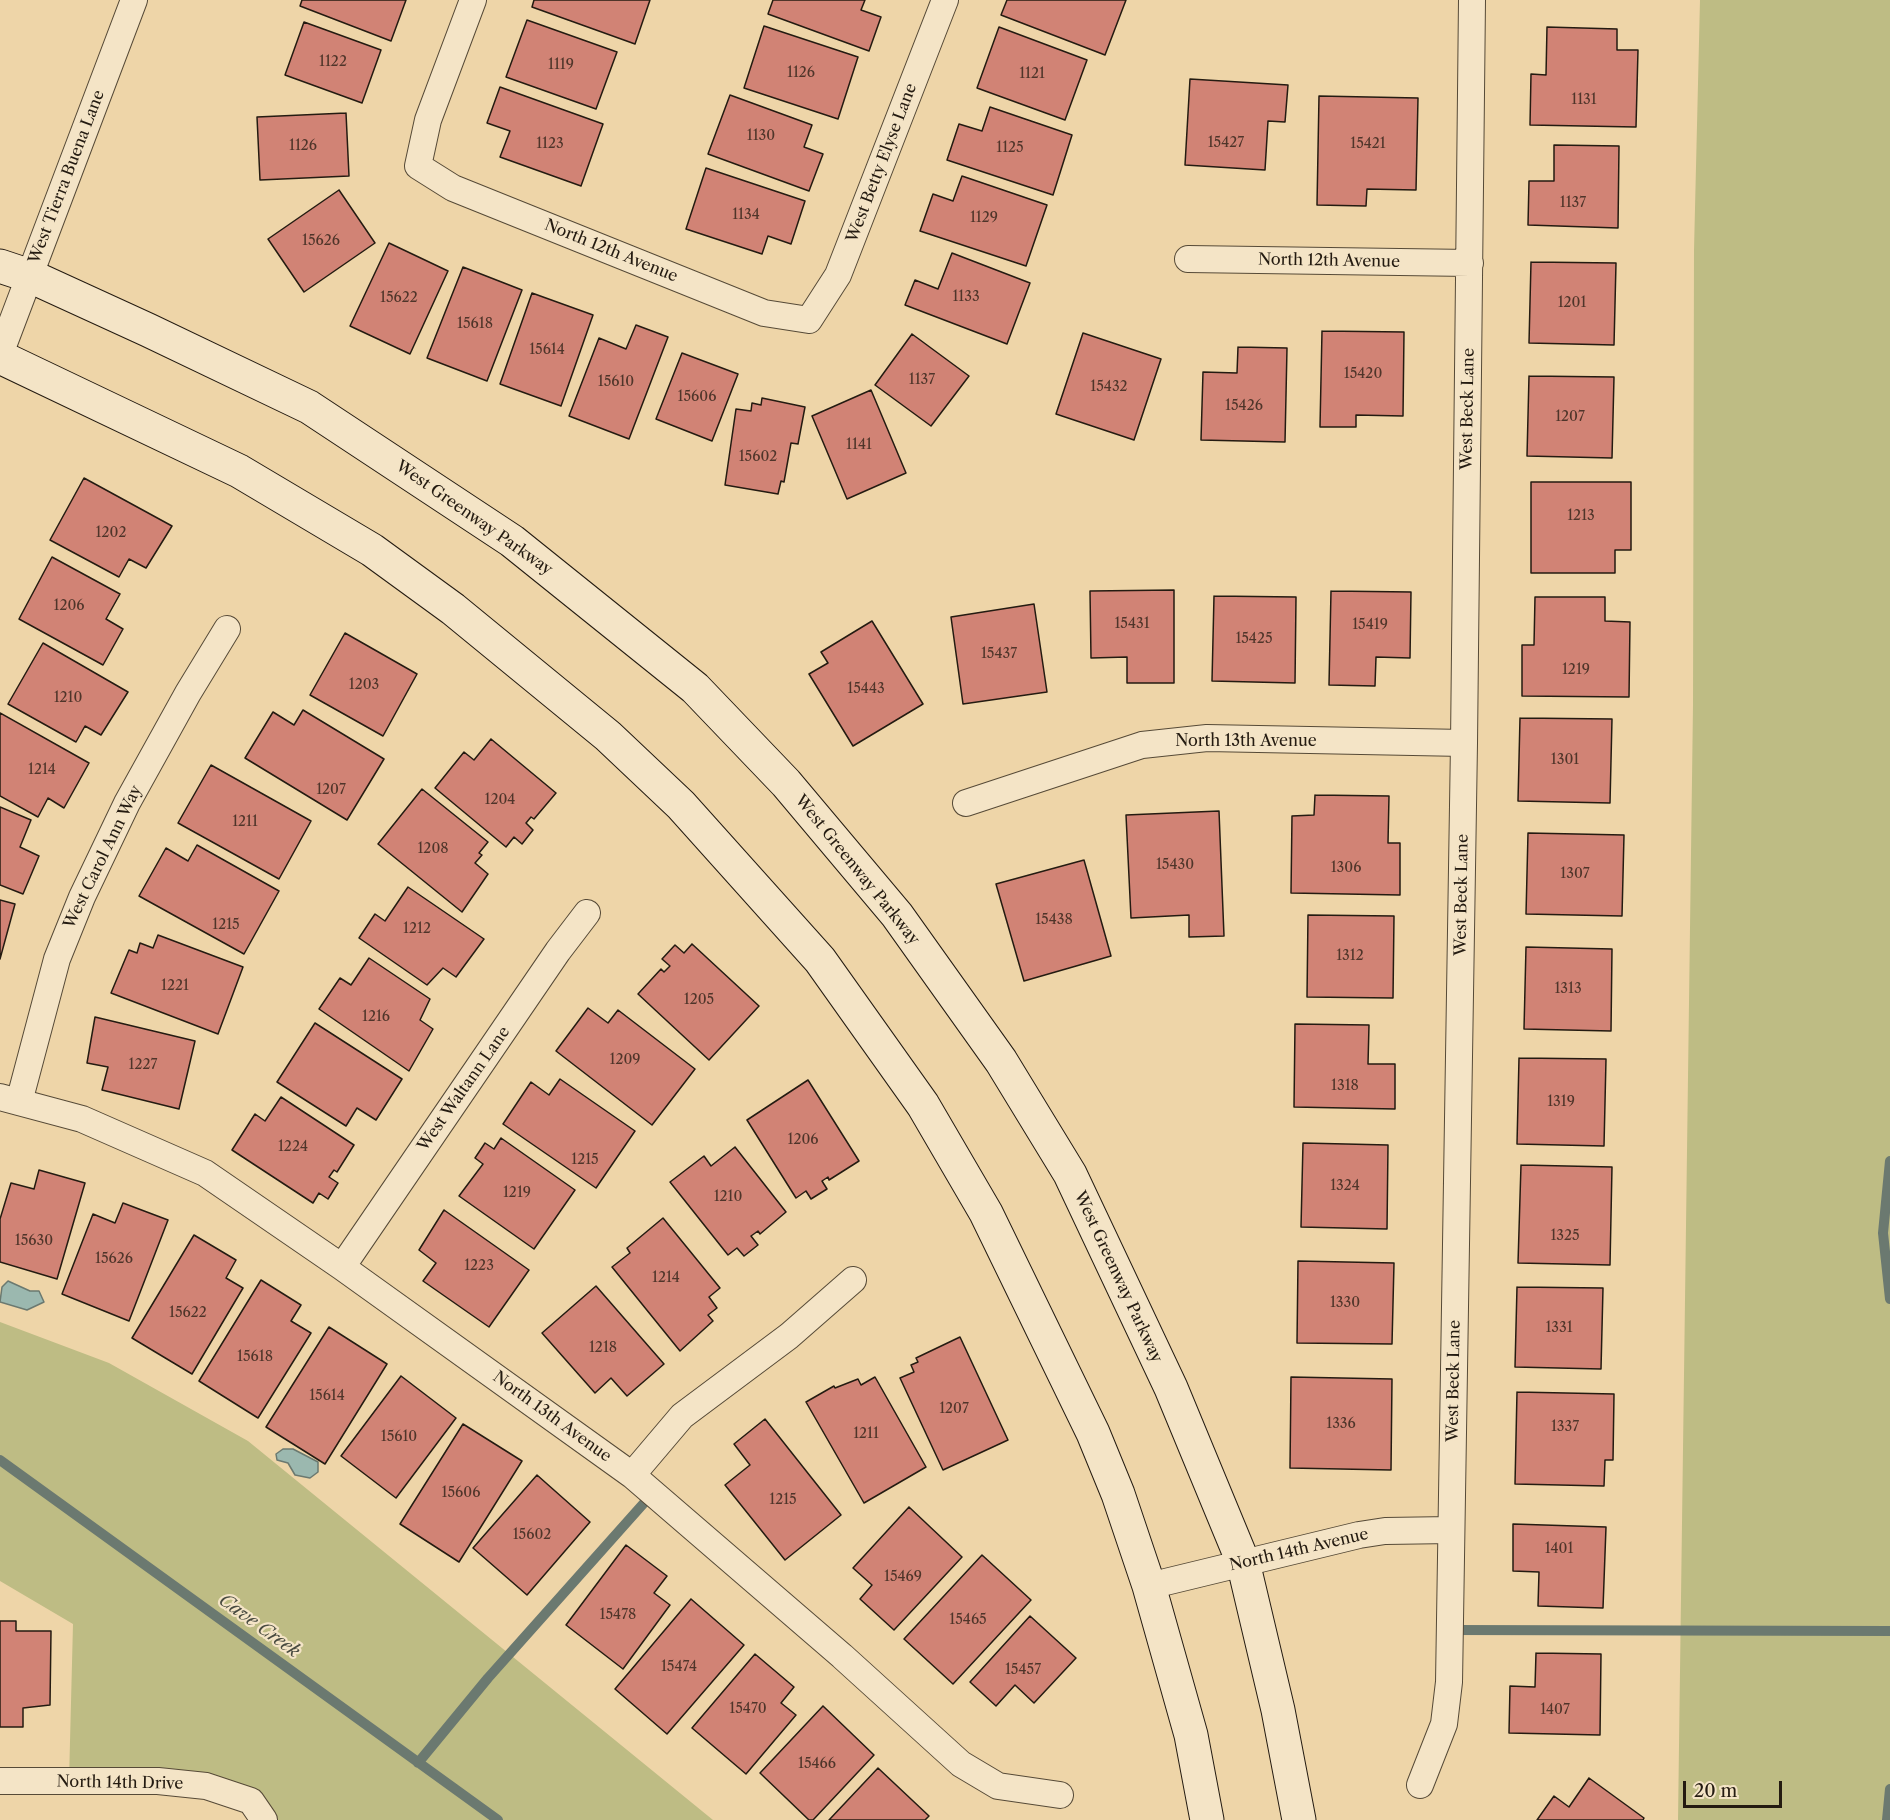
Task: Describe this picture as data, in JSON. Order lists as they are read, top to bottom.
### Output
{
  "streets": {
    "main road": ["West Greenway Parkway"],
    "street": [
      "West Betty Elyse Lane",
      "West Tierra Buena Lane",
      "North 12th Avenue",
      "West Beck Lane",
      "North 13th Avenue",
      "West Carol Ann Way",
      "West Waltann Lane",
      "North 14th Avenue",
      "North 14th Drive"
    ]
  },
  "crossings": [
    ["West Betty Elyse Lane", "North 12th Avenue"],
    ["West Tierra Buena Lane", "West Greenway Parkway"],
    ["North 12th Avenue", "West Beck Lane"],
    ["West Beck Lane", "North 13th Avenue"],
    ["West Beck Lane", "North 14th Avenue"],
    ["West Greenway Parkway", "North 14th Avenue"],
    ["North 13th Avenue", "West Carol Ann Way"],
    ["North 13th Avenue", "West Waltann Lane"]
  ],
  "water": ["Cave Creek"],
  "house_numbers": [
    "1122",
    "1119",
    "1126",
    "1121",
    "1131",
    "1130",
    "15427",
    "1123",
    "15421",
    "1126",
    "1125",
    "1137",
    "1134",
    "1129",
    "15626",
    "1133",
    "15622",
    "1201",
    "15618",
    "15614",
    "15420",
    "1137",
    "15610",
    "15432",
    "15606",
    "15426",
    "1207",
    "1141",
    "15602",
    "1213",
    "1202",
    "1206",
    "15431",
    "15419",
    "15425",
    "15437",
    "1219",
    "1203",
    "15443",
    "1210",
    "1301",
    "1214",
    "1207",
    "1204",
    "1211",
    "1208",
    "15430",
    "1306",
    "1307",
    "15438",
    "1215",
    "1212",
    "1312",
    "1221",
    "1313",
    "1205",
    "1216",
    "1209",
    "1227",
    "1318",
    "1319",
    "1206",
    "1224",
    "1215",
    "1324",
    "1219",
    "1210",
    "1325",
    "15630",
    "15626",
    "1223",
    "1214",
    "1330",
    "15622",
    "1331",
    "1218",
    "15618",
    "15614",
    "1207",
    "1336",
    "1337",
    "1211",
    "15610",
    "15606",
    "1215",
    "15602",
    "1401",
    "15469",
    "15478",
    "15465",
    "15474",
    "15457",
    "15470",
    "1407",
    "15466"
  ],
  "scale_bar": "20 m"
}
